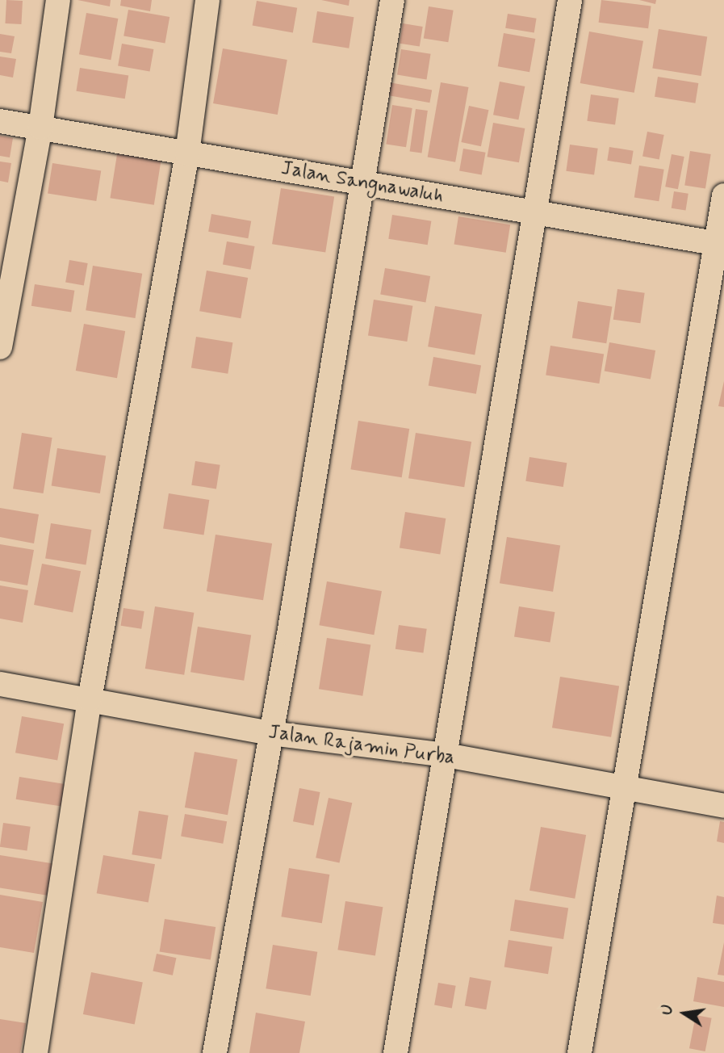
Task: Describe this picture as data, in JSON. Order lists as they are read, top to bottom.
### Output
{
  "streets": {
    "street": ["Jalan Sangnawaluh", "Jalan Rajamin Purba"]
  },
  "north": "left"
}
